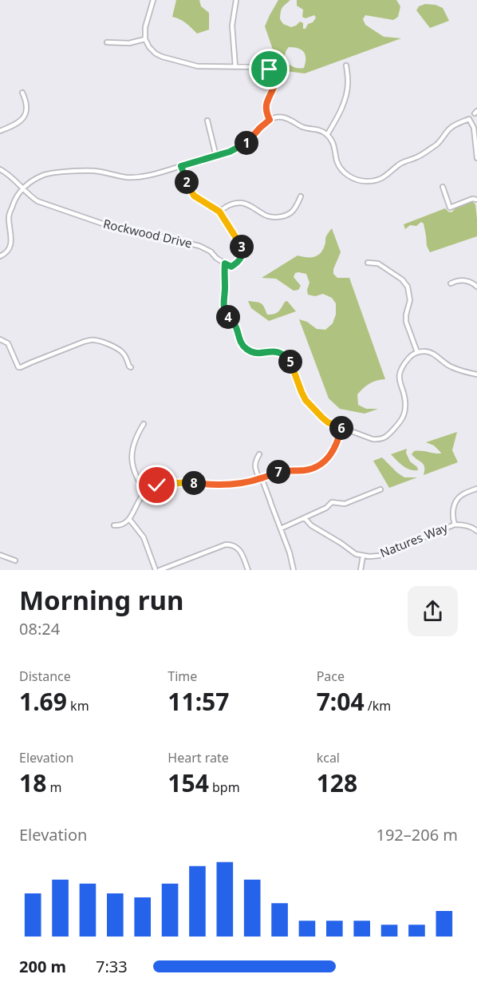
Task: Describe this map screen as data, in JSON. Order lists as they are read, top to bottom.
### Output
{
  "streets": {
    "street": ["Rockwood Drive", "Natures Way"]
  },
  "page": {
    "pins": [
      "1",
      "2",
      "3",
      "4",
      "5",
      "6",
      "7",
      "8"
    ],
    "heading": ["Morning run", "08:24"],
    "stats": [
      ["Distance", "1.69 km"],
      ["Time", "11:57"],
      ["Pace", "7:04 /km"],
      ["Elevation", "18 m"],
      ["Heart rate", "154 bpm"],
      ["kcal", "128"]
    ],
    "chart": ["Elevation", "192–206 m"],
    "list": [
      {
        "name": "200 m",
        "note": "7:33"
      }
    ]
  }
}
